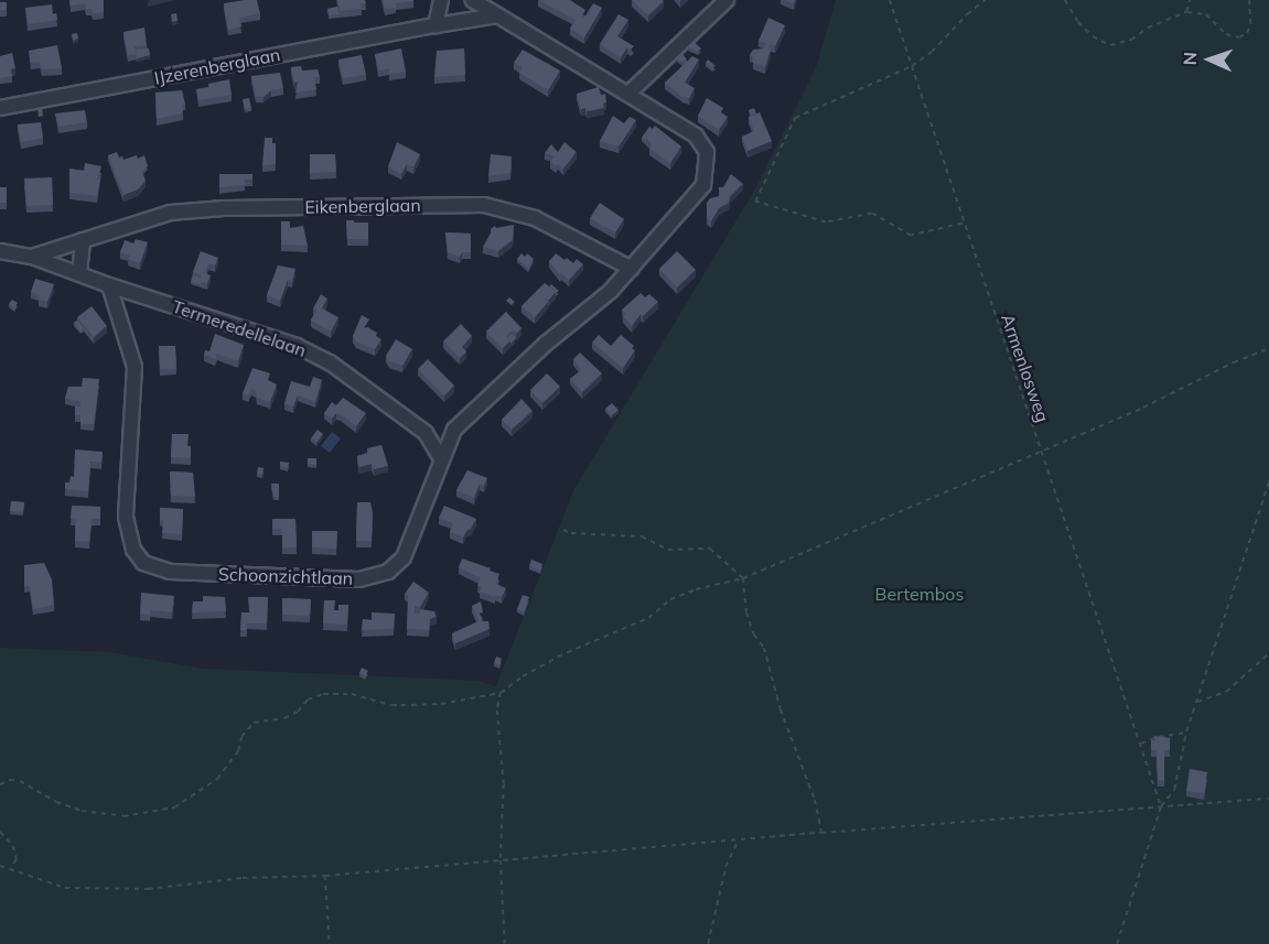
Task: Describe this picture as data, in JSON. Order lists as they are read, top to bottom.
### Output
{
  "streets": {
    "street": [
      "IJzerenberglaan",
      "Eikenberglaan",
      "Termeredellelaan",
      "Schoonzichtlaan"
    ],
    "path": ["Armenlosweg"]
  },
  "crossings": [
    ["IJzerenberglaan", "Schoonzichtlaan"],
    ["Eikenberglaan", "Schoonzichtlaan"],
    ["Termeredellelaan", "Schoonzichtlaan"]
  ],
  "parks": ["Bertembos"],
  "north": "left"
}
